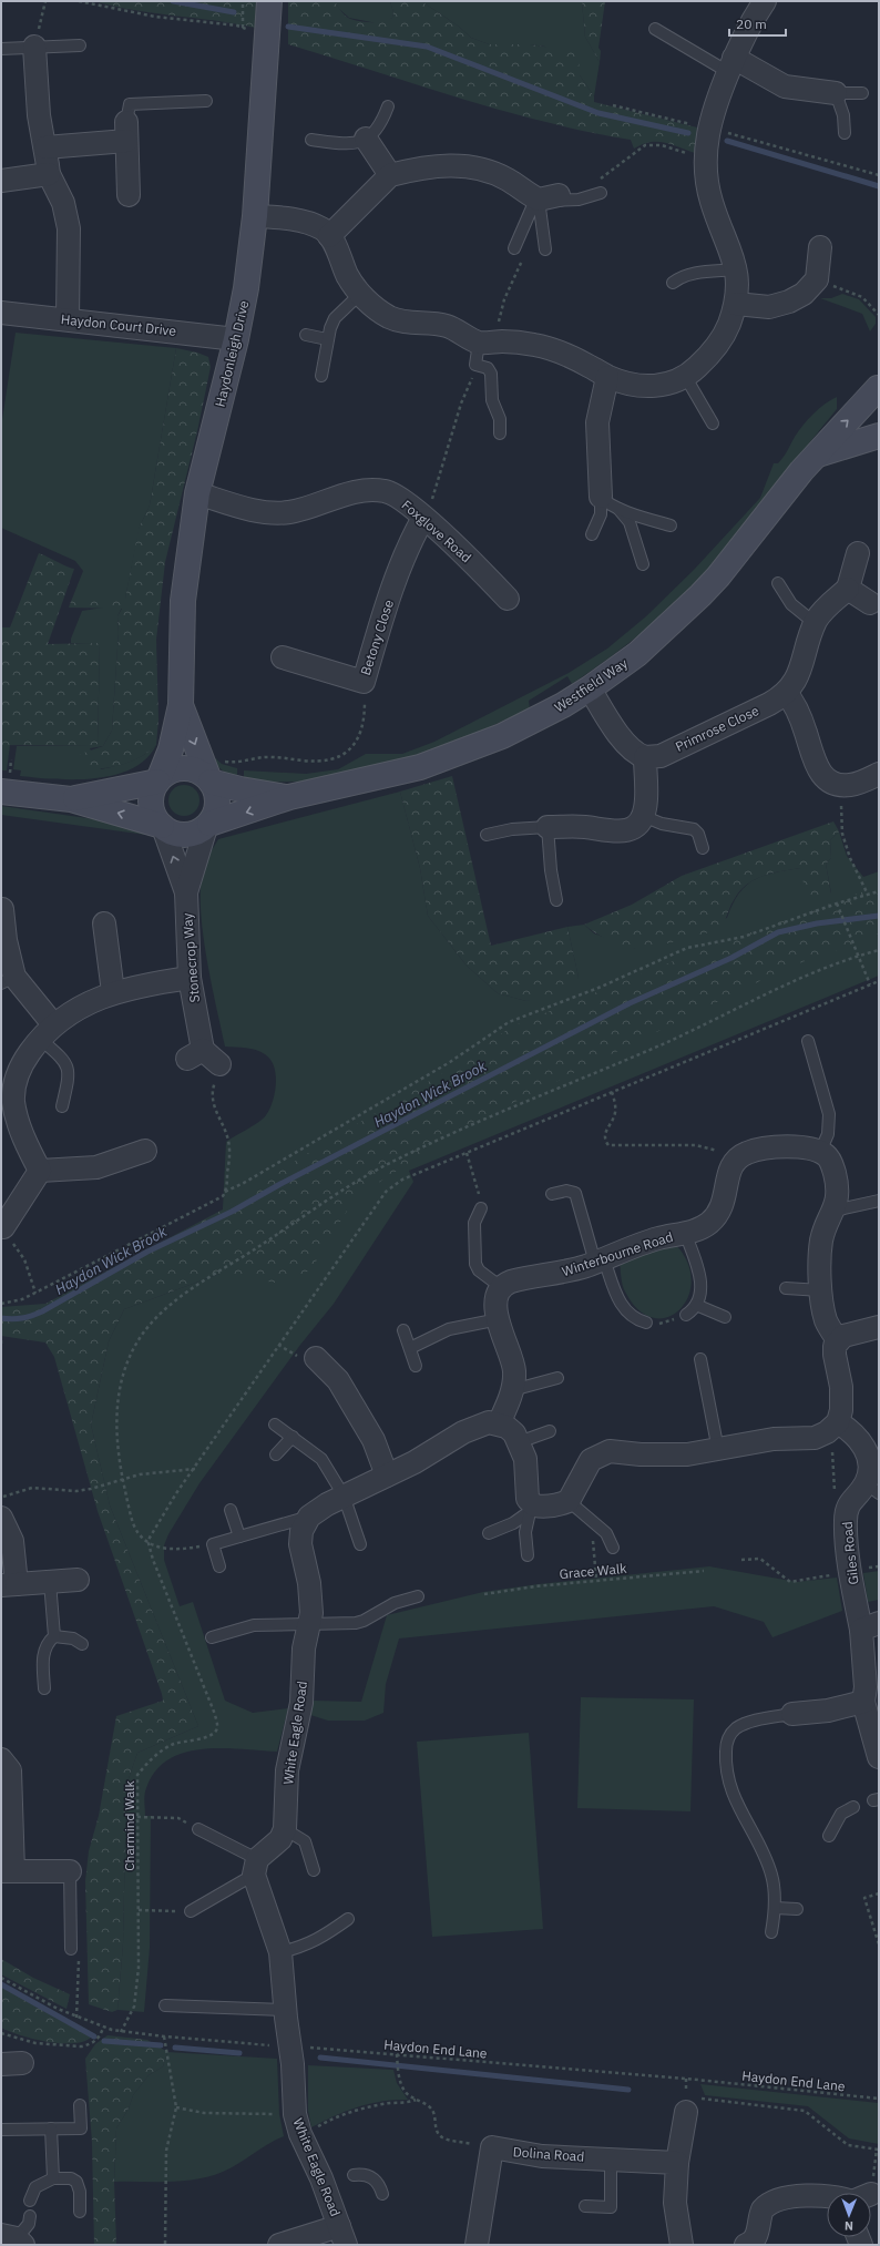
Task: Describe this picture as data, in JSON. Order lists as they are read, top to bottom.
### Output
{
  "streets": {
    "main road": ["Haydonleigh Drive", "Westfield Way"],
    "street": [
      "Haydon Court Drive",
      "Foxglove Road",
      "Betony Close",
      "Primrose Close",
      "Stonecrop Way",
      "Winterbourne Road",
      "Giles Road",
      "White Eagle Road",
      "Dolina Road"
    ],
    "path": ["Grace Walk", "Charmind Walk", "Haydon End Lane"]
  },
  "crossings": [
    ["Haydon Court Drive", "Haydonleigh Drive"],
    ["Haydonleigh Drive", "Foxglove Road"],
    ["Haydonleigh Drive", "Westfield Way"],
    ["Haydonleigh Drive", "Stonecrop Way"],
    ["Foxglove Road", "Betony Close"],
    ["Westfield Way", "Stonecrop Way"],
    ["White Eagle Road", "Haydon End Lane"],
    ["Charmind Walk", "Haydon End Lane"]
  ],
  "water": ["Haydon Wick Brook"],
  "scale_bar": "20 m",
  "north": "bottom"
}
